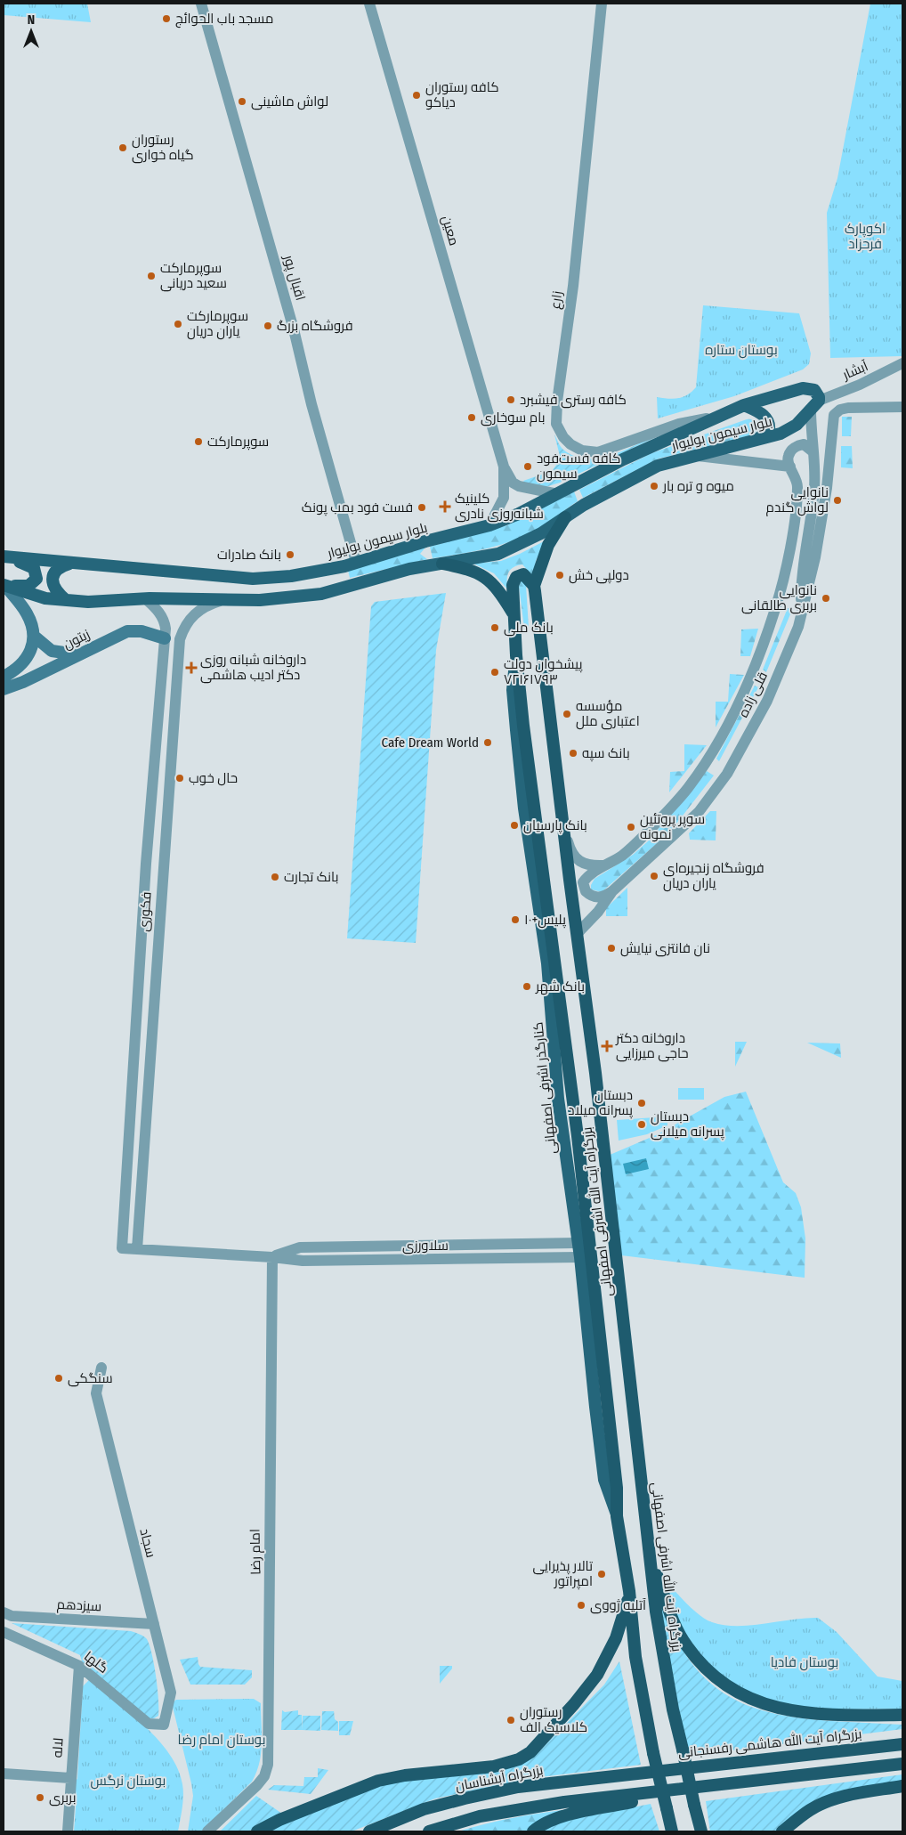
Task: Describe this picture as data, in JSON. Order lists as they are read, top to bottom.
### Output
{
  "streets": {
    "highway": ["بزرگراه آیت الله اشرفی اصفهانی", "بزرگراه آیت الله هاشمی رفسنجانی", "بزرگراه آبشناسان"],
    "main road": ["بلوار سیمون بولیوار", "زیتون", "کنارگذر اشرفی اصفهانی"],
    "street": [
      "معین",
      "اقبال پور",
      "زارع",
      "آبشار",
      "قلی زاده",
      "فکوری",
      "سلاورزی",
      "سجاد",
      "امام رضا",
      "سیزدهم",
      "گلها",
      "لاله"
    ]
  },
  "crossings": [
    ["معین", "بلوار سیمون بولیوار"],
    ["اقبال پور", "بلوار سیمون بولیوار"],
    ["زارع", "بلوار سیمون بولیوار"],
    ["آبشار", "بلوار سیمون بولیوار"],
    ["بلوار سیمون بولیوار", "فکوری"],
    ["زیتون", "فکوری"],
    ["قلی زاده", "بزرگراه آیت الله اشرفی اصفهانی"],
    ["فکوری", "سلاورزی"],
    ["کنارگذر اشرفی اصفهانی", "بزرگراه آیت الله اشرفی اصفهانی"],
    ["کنارگذر اشرفی اصفهانی", "سلاورزی"],
    ["سلاورزی", "امام رضا"],
    ["سجاد", "سیزدهم"],
    ["سجاد", "گلها"],
    ["گلها", "لاله"],
    ["بزرگراه آیت الله هاشمی رفسنجانی", "بزرگراه آبشناسان"]
  ],
  "parks": [
    "اکوپارک فرحزاد",
    "بوستان ستاره",
    "بوستان فادیا",
    "بوستان امام رضا",
    "بوستان نرگس"
  ],
  "places": {
    "other": [
      "مسجد باب الحوائج",
      "کافه رستوران دیاکو",
      "لواش ماشینی",
      "رستوران گیاه خواری",
      "سوپرمارکت سعید دریانی",
      "سوپرمارکت یاران دریان",
      "فروشگاه بزرگ",
      "کافه رستری فیشبرد",
      "بام سوخاری",
      "سوپرمارکت",
      "کافه فست‌فود سیمون",
      "میوه و تره بار",
      "نانوایی لواش گندم",
      "فست فود بمب پونک",
      "بانک صادرات",
      "دولپی خش",
      "نانوایی بربری طالقانی",
      "بانک ملی",
      "پیشخوان دولت ۷۲۱۶۱۷۹۳",
      "مؤسسه اعتباری ملل",
      "Cafe Dream World",
      "بانک سپه",
      "حال خوب",
      "بانک پارسیان",
      "سوپر پروتئین نمونه",
      "فروشگاه زنجیره‌ای یاران دریان",
      "بانک تجارت",
      "پلیس+۱۰",
      "نان فانتزی نیایش",
      "بانک شهر",
      "دبستان پسرانه میلاد",
      "دبستان پسرانه میلانی",
      "سنگکی",
      "تالار پذیرایی امپراتور",
      "آتلیه ژووی",
      "رستوران کلاسیک الف",
      "بربری"
    ],
    "health": ["کلینیک شبانه‌روزی نادری", "داروخانه شبانه روزی دکتر ادیب هاشمی", "داروخانه دکتر حاجی میرزایی"]
  },
  "north": "top"
}
